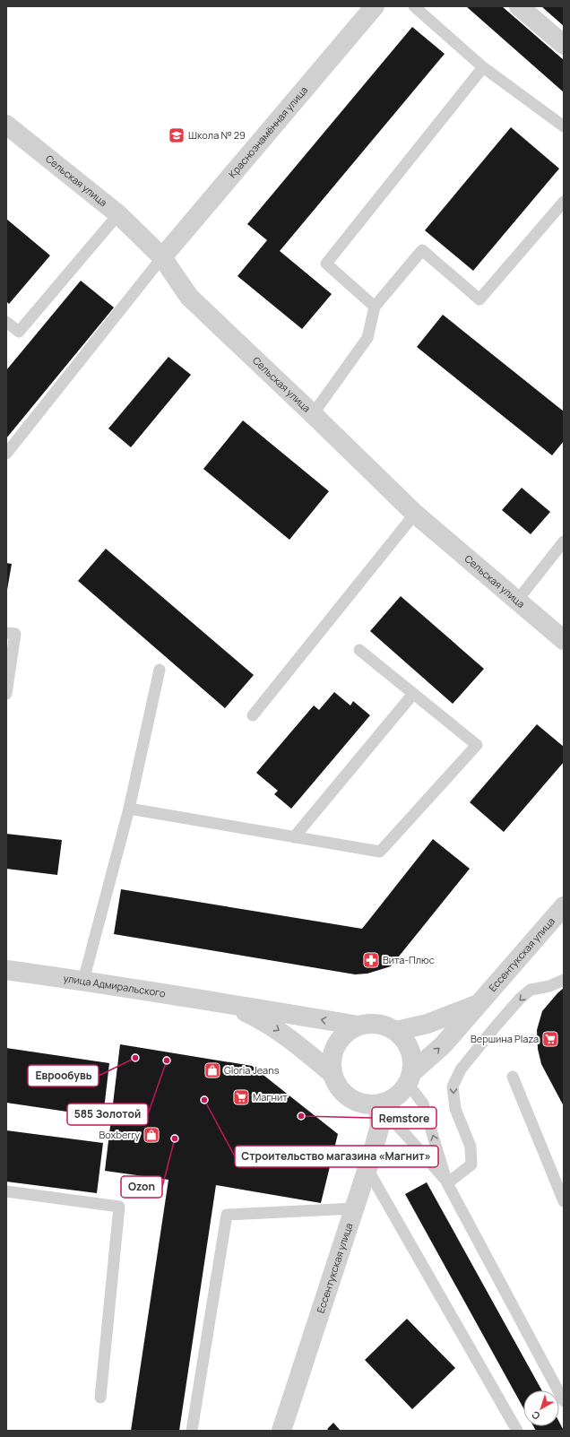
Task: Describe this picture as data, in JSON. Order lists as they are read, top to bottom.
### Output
{
  "streets": {
    "street": [
      "Краснознамённая улица",
      "Сельская улица",
      "Ессентукская улица",
      "улица Адмиральского"
    ]
  },
  "crossings": [
    ["Краснознамённая улица", "Сельская улица"],
    ["Ессентукская улица", "улица Адмиральского"]
  ],
  "places": {
    "school or university": ["Школа № 29"],
    "pharmacy": ["Вита-Плюс"],
    "supermarket": ["Вершина Plaza", "Магнит"],
    "other": [
      "Еврообувь",
      "585 Золотой",
      "Строительство магазина «Магнит»",
      "Remstore",
      "Ozon"
    ],
    "shop": ["Gloria Jeans", "Boxberry"]
  },
  "north": "bottom left"
}
